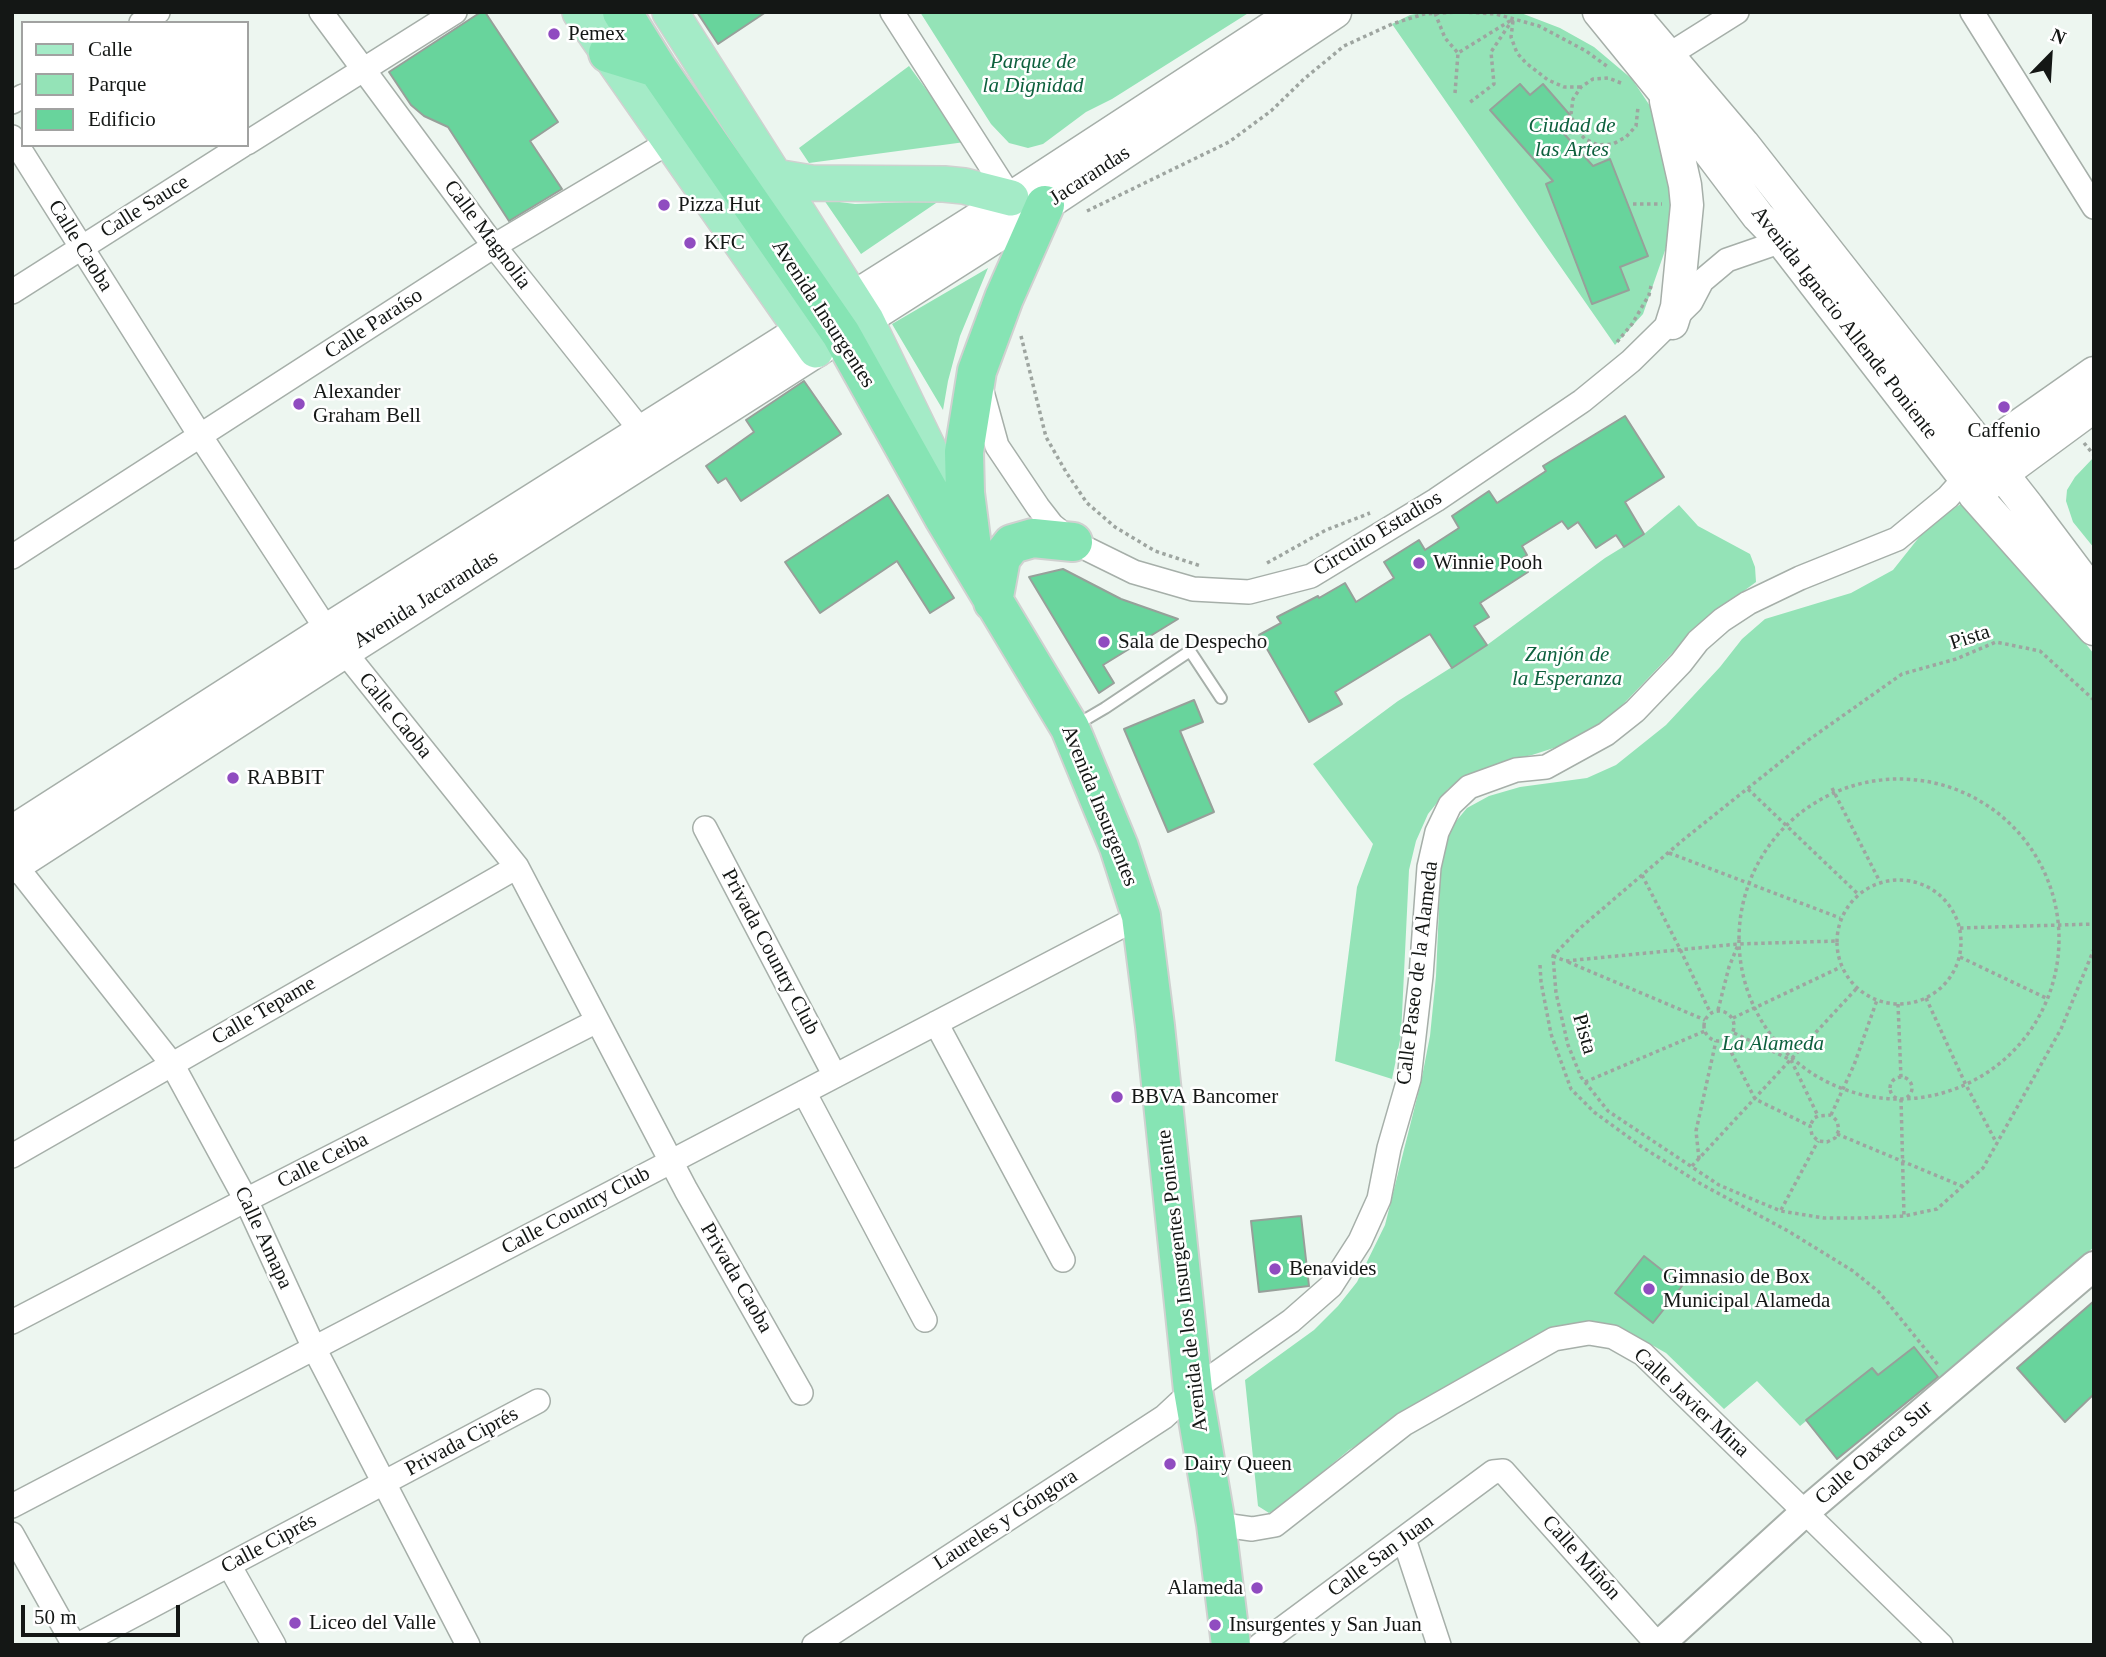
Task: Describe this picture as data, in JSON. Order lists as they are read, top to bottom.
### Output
{
  "streets": {
    "highway": ["Avenida Insurgentes", "Avenida de los Insurgentes Poniente"],
    "main road": ["Jacarandas", "Avenida Ignacio Allende Poniente", "Avenida Jacarandas"],
    "street": [
      "Calle Sauce",
      "Calle Magnolia",
      "Calle Caoba",
      "Calle Paraíso",
      "Circuito Estadios",
      "Privada Country Club",
      "Calle Paseo de la Alameda",
      "Calle Tepame",
      "Calle Ceiba",
      "Calle Country Club",
      "Calle Amapa",
      "Privada Caoba",
      "Calle Javier Mina",
      "Privada Ciprés",
      "Calle Oaxaca Sur",
      "Laureles y Góngora",
      "Calle Ciprés",
      "Calle San Juan",
      "Calle Miñón"
    ],
    "path": ["Pista"]
  },
  "crossings": [
    ["Jacarandas", "Avenida Insurgentes"],
    ["Jacarandas", "Avenida Jacarandas"],
    ["Calle Sauce", "Calle Magnolia"],
    ["Calle Sauce", "Calle Caoba"],
    ["Calle Magnolia", "Calle Paraíso"],
    ["Calle Magnolia", "Avenida Jacarandas"],
    ["Calle Caoba", "Calle Paraíso"],
    ["Calle Caoba", "Avenida Jacarandas"],
    ["Calle Caoba", "Calle Tepame"],
    ["Calle Caoba", "Calle Ceiba"],
    ["Calle Caoba", "Calle Country Club"],
    ["Calle Caoba", "Privada Caoba"],
    ["Avenida Insurgentes", "Avenida Jacarandas"],
    ["Avenida Insurgentes", "Calle Country Club"],
    ["Avenida Insurgentes", "Avenida de los Insurgentes Poniente"],
    ["Avenida Ignacio Allende Poniente", "Circuito Estadios"],
    ["Avenida Ignacio Allende Poniente", "Calle Paseo de la Alameda"],
    ["Avenida Jacarandas", "Calle Amapa"],
    ["Privada Country Club", "Calle Country Club"],
    ["Calle Paseo de la Alameda", "Avenida de los Insurgentes Poniente"],
    ["Calle Paseo de la Alameda", "Laureles y Góngora"],
    ["Calle Tepame", "Calle Amapa"],
    ["Calle Ceiba", "Calle Amapa"],
    ["Calle Country Club", "Calle Amapa"],
    ["Calle Country Club", "Privada Caoba"],
    ["Calle Country Club", "Avenida de los Insurgentes Poniente"],
    ["Calle Amapa", "Privada Ciprés"],
    ["Calle Amapa", "Calle Ciprés"],
    ["Avenida de los Insurgentes Poniente", "Calle Javier Mina"],
    ["Avenida de los Insurgentes Poniente", "Laureles y Góngora"],
    ["Calle Javier Mina", "Calle Oaxaca Sur"],
    ["Privada Ciprés", "Calle Ciprés"],
    ["Calle Oaxaca Sur", "Calle Miñón"],
    ["Calle San Juan", "Calle Miñón"]
  ],
  "parks": [
    "Parque de la Dignidad",
    "Ciudad de las Artes",
    "Zanjón de la Esperanza",
    "La Alameda"
  ],
  "places": [
    "Pemex",
    "Pizza Hut",
    "KFC",
    "Alexander Graham Bell",
    "Caffenio",
    "Winnie Pooh",
    "Sala de Despecho",
    "RABBIT",
    "BBVA Bancomer",
    "Benavides",
    "Gimnasio de Box Municipal Alameda",
    "Dairy Queen",
    "Alameda",
    "Liceo del Valle",
    "Insurgentes y San Juan"
  ],
  "legend": ["Calle", "Parque", "Edificio"],
  "scale_bar": "50 m",
  "north": "top right"
}
